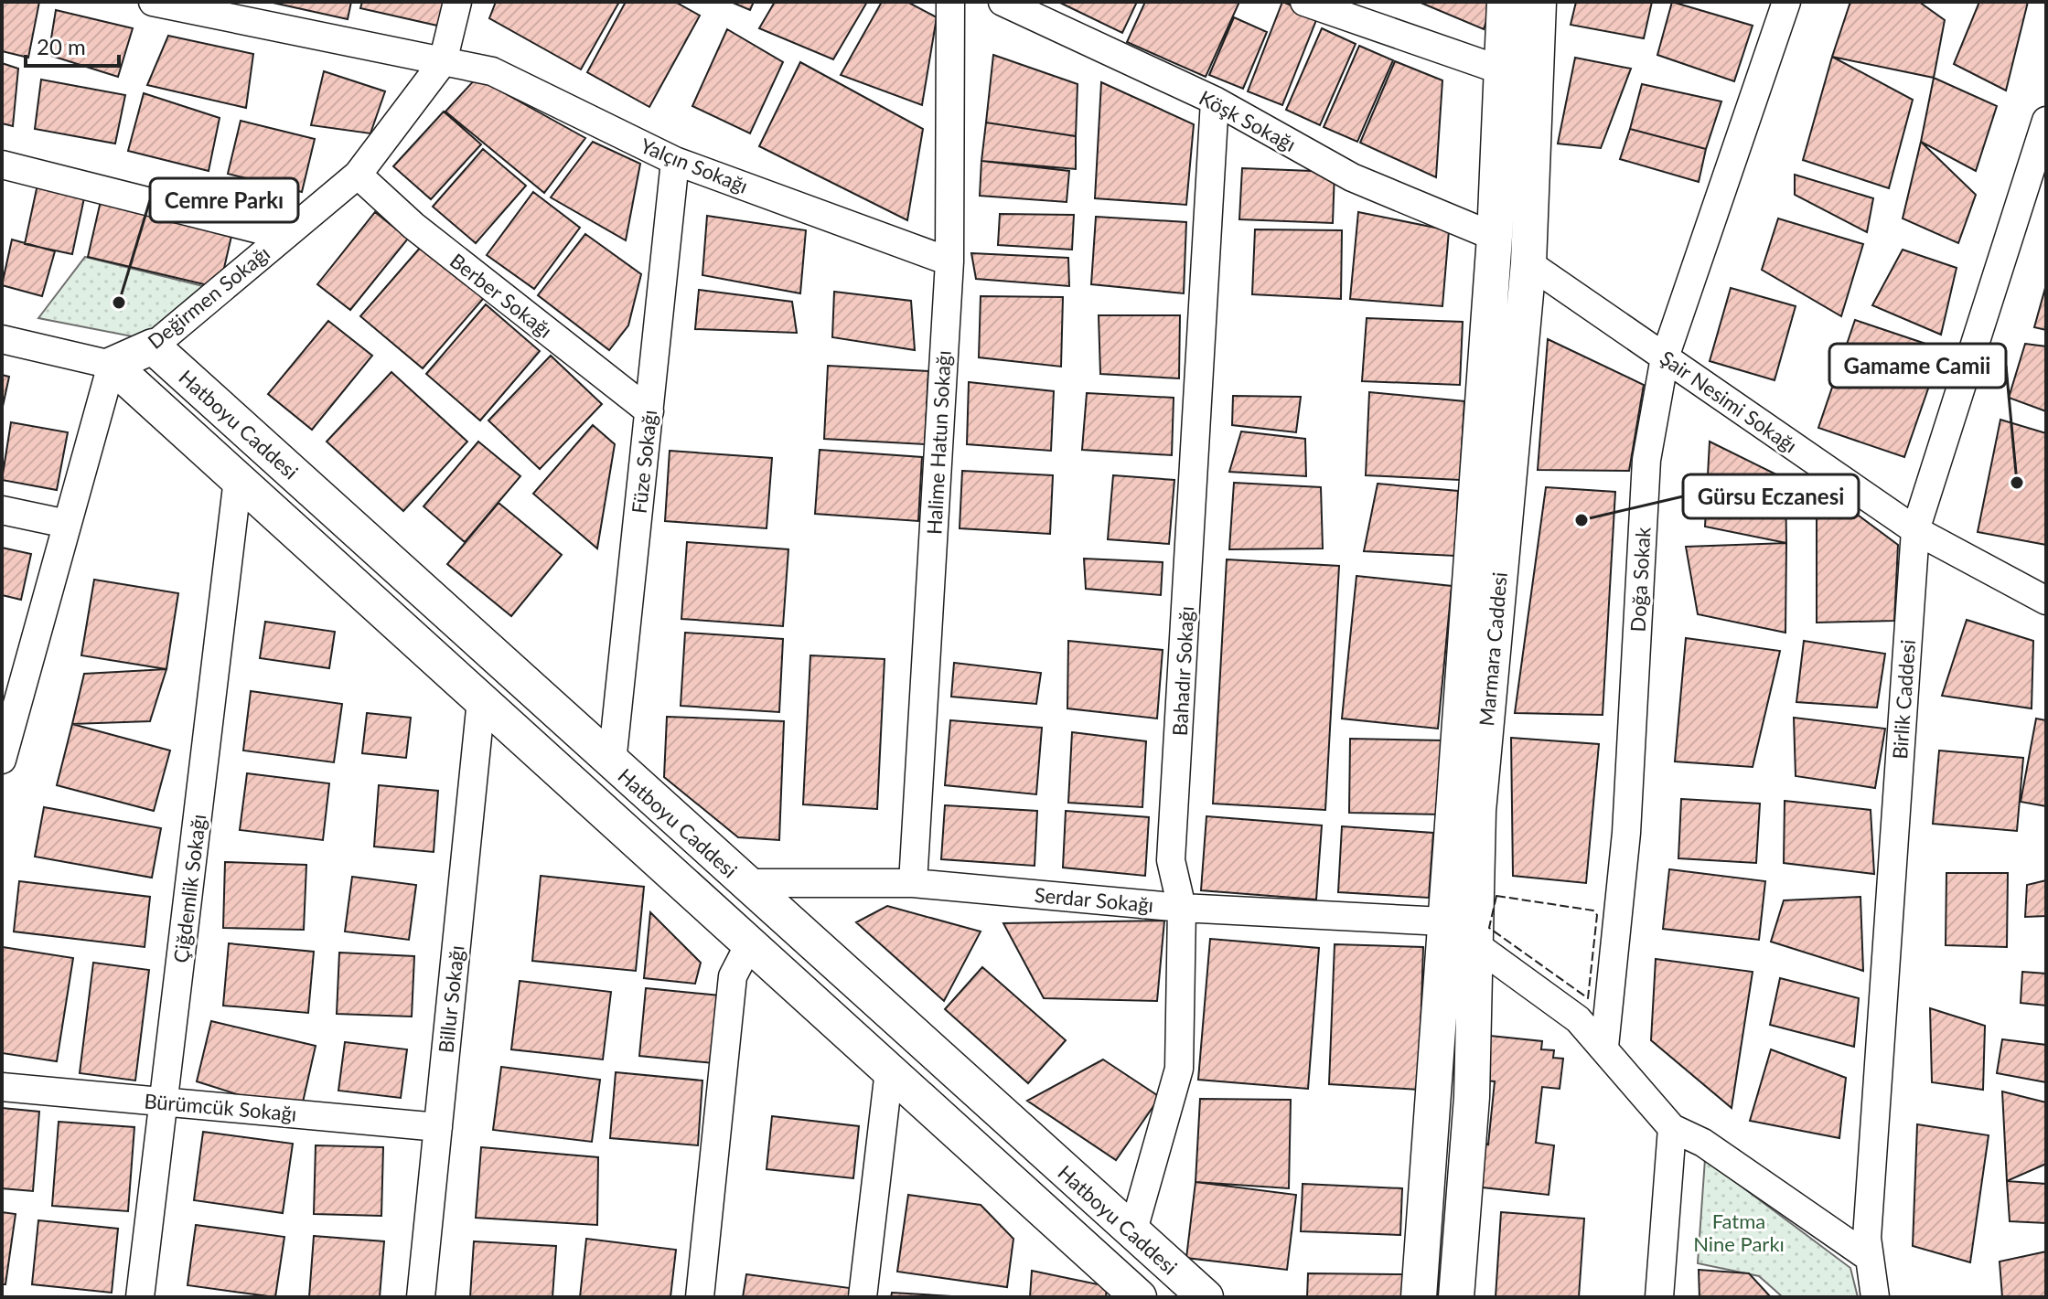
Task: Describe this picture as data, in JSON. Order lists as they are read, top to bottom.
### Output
{
  "streets": {
    "street": [
      "Köşk Sokağı",
      "Yalçın Sokağı",
      "Berber Sokağı",
      "Değirmen Sokağı",
      "Şair Nesimi Sokağı",
      "Hatboyu Caddesi",
      "Halime Hatun Sokağı",
      "Füze Sokağı",
      "Doğa Sokak",
      "Marmara Caddesi",
      "Bahadır Sokağı",
      "Birlik Caddesi",
      "Çiğdemlik Sokağı",
      "Serdar Sokağı",
      "Billur Sokağı",
      "Bürümcük Sokağı"
    ]
  },
  "crossings": [
    ["Köşk Sokağı", "Marmara Caddesi"],
    ["Köşk Sokağı", "Bahadır Sokağı"],
    ["Yalçın Sokağı", "Değirmen Sokağı"],
    ["Yalçın Sokağı", "Halime Hatun Sokağı"],
    ["Yalçın Sokağı", "Füze Sokağı"],
    ["Berber Sokağı", "Değirmen Sokağı"],
    ["Berber Sokağı", "Füze Sokağı"],
    ["Değirmen Sokağı", "Hatboyu Caddesi"],
    ["Şair Nesimi Sokağı", "Doğa Sokak"],
    ["Şair Nesimi Sokağı", "Marmara Caddesi"],
    ["Şair Nesimi Sokağı", "Birlik Caddesi"],
    ["Hatboyu Caddesi", "Füze Sokağı"],
    ["Hatboyu Caddesi", "Bahadır Sokağı"],
    ["Hatboyu Caddesi", "Çiğdemlik Sokağı"],
    ["Hatboyu Caddesi", "Serdar Sokağı"],
    ["Hatboyu Caddesi", "Billur Sokağı"],
    ["Halime Hatun Sokağı", "Serdar Sokağı"],
    ["Marmara Caddesi", "Serdar Sokağı"],
    ["Bahadır Sokağı", "Serdar Sokağı"],
    ["Çiğdemlik Sokağı", "Bürümcük Sokağı"],
    ["Billur Sokağı", "Bürümcük Sokağı"]
  ],
  "parks": ["Fatma Nine Parkı"],
  "places": ["Cemre Parkı", "Gamame Camii", "Gürsu Eczanesi"],
  "scale_bar": "20 m"
}
